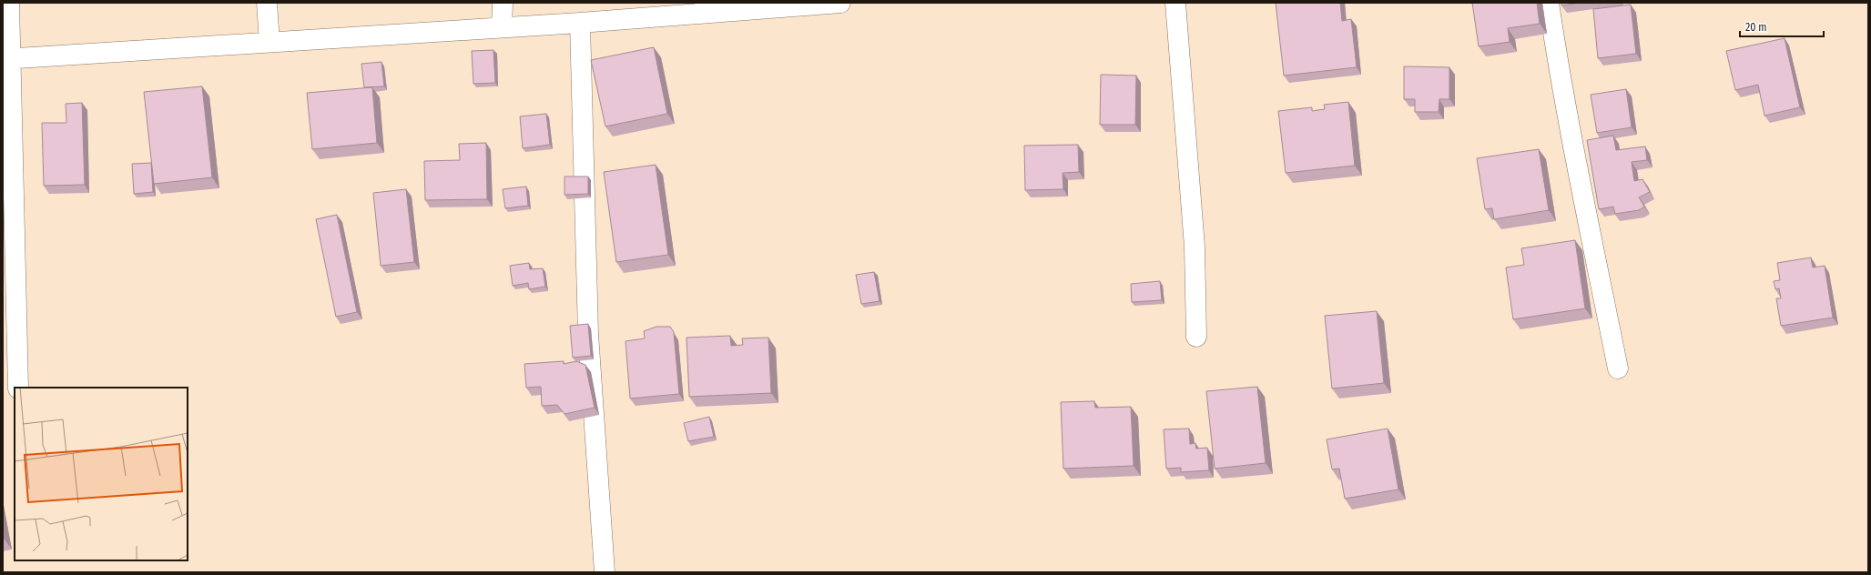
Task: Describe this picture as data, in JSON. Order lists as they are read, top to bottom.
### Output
{
  "scale_bar": "20 m"
}
